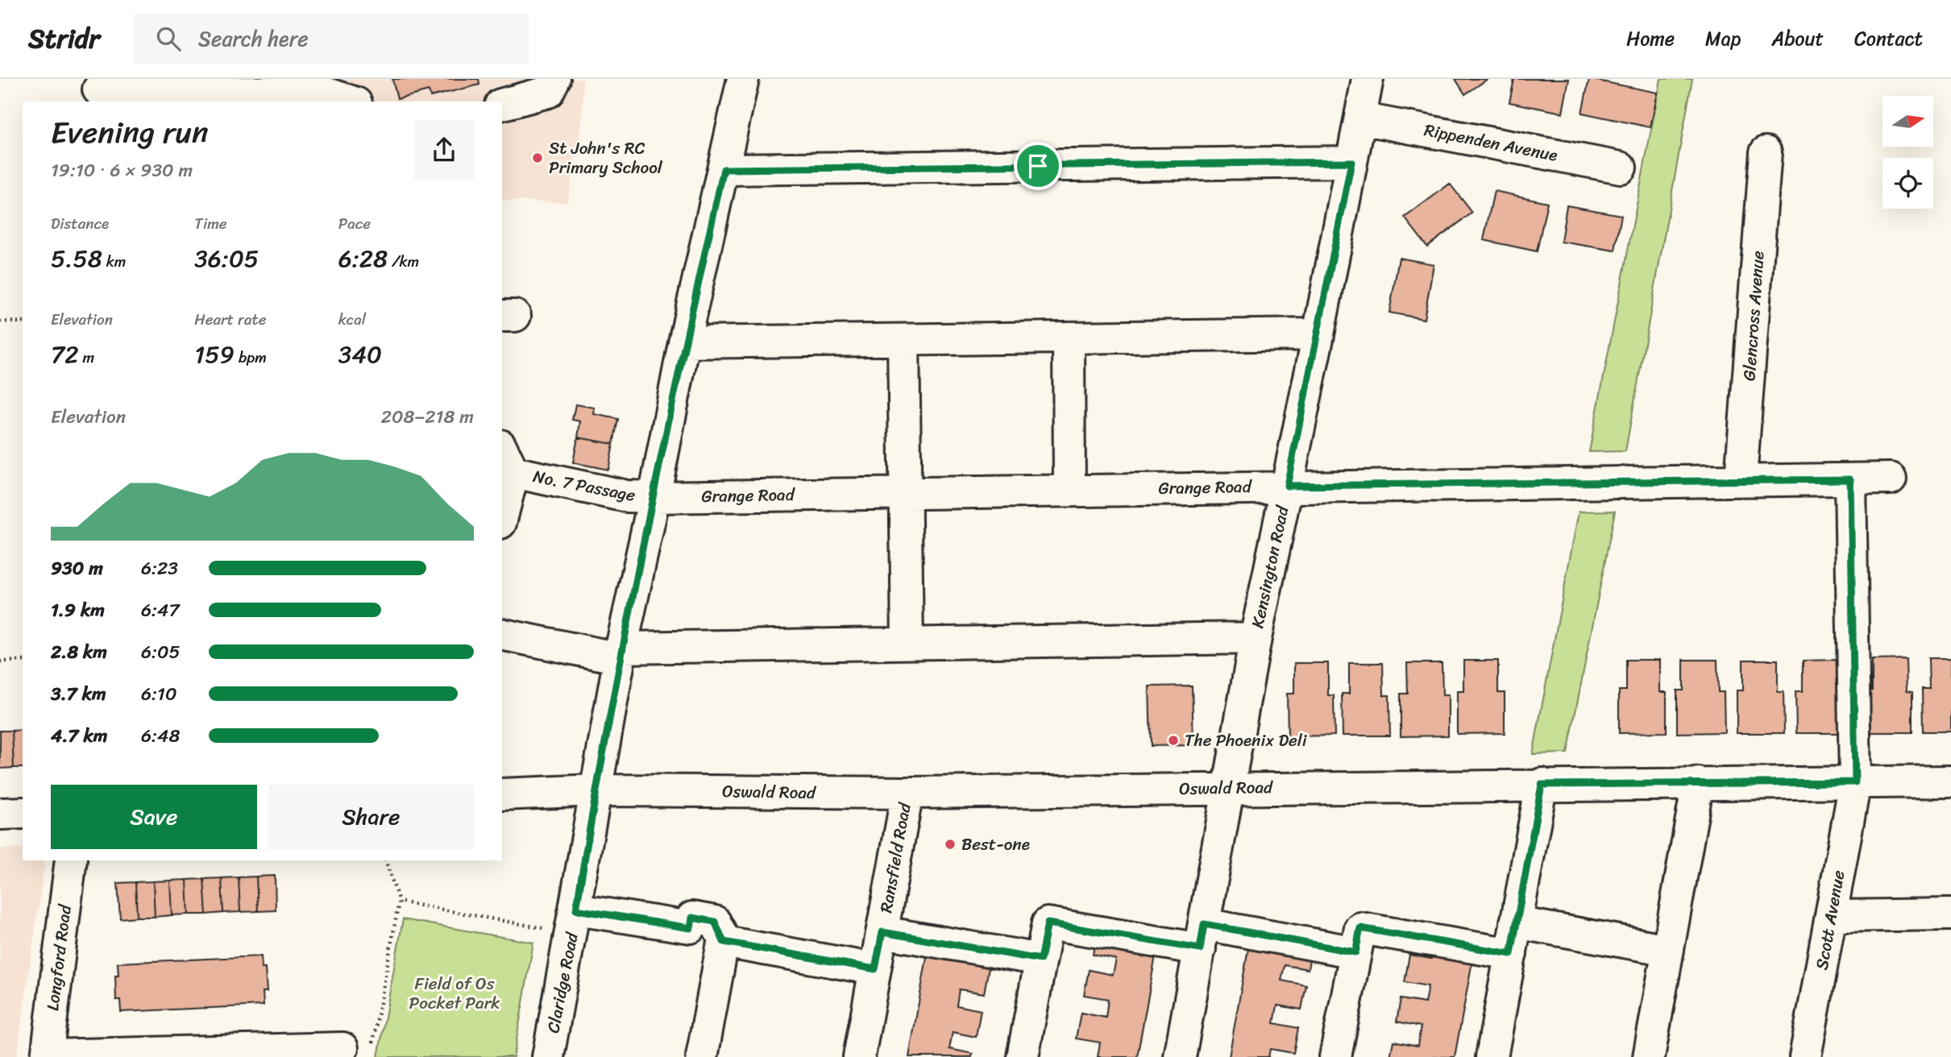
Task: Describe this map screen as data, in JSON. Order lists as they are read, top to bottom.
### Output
{
  "streets": {
    "street": [
      "Rippenden Avenue",
      "Glencross Avenue",
      "No. 7 Passage",
      "Grange Road",
      "Kensington Road",
      "Oswald Road",
      "Ransfield Road",
      "Scott Avenue",
      "Longford Road",
      "Claridge Road"
    ]
  },
  "crossings": [
    ["Rippenden Avenue", "Kensington Road"],
    ["Glencross Avenue", "Grange Road"],
    ["No. 7 Passage", "Grange Road"],
    ["No. 7 Passage", "Claridge Road"],
    ["Grange Road", "Kensington Road"],
    ["Grange Road", "Scott Avenue"],
    ["Grange Road", "Claridge Road"],
    ["Kensington Road", "Oswald Road"],
    ["Oswald Road", "Ransfield Road"],
    ["Oswald Road", "Scott Avenue"],
    ["Oswald Road", "Claridge Road"]
  ],
  "parks": ["Field of Os Pocket Park"],
  "places": ["St John's RC Primary School", "The Phoenix Deli", "Best-one"],
  "north": "right",
  "page": {
    "header": "Stridr",
    "search": "Search here",
    "nav": [
      "Home",
      "Map",
      "About",
      "Contact"
    ],
    "heading": ["Evening run", "19:10 · 6 × 930 m"],
    "stats": [
      ["Distance", "5.58 km"],
      ["Time", "36:05"],
      ["Pace", "6:28 /km"],
      ["Elevation", "72 m"],
      ["Heart rate", "159 bpm"],
      ["kcal", "340"]
    ],
    "chart": ["Elevation", "208–218 m"],
    "list": [
      {
        "name": "930 m",
        "note": "6:23"
      },
      {
        "name": "1.9 km",
        "note": "6:47"
      },
      {
        "name": "2.8 km",
        "note": "6:05"
      },
      {
        "name": "3.7 km",
        "note": "6:10"
      },
      {
        "name": "4.7 km",
        "note": "6:48"
      }
    ],
    "buttons": ["Save", "Share"]
  }
}
